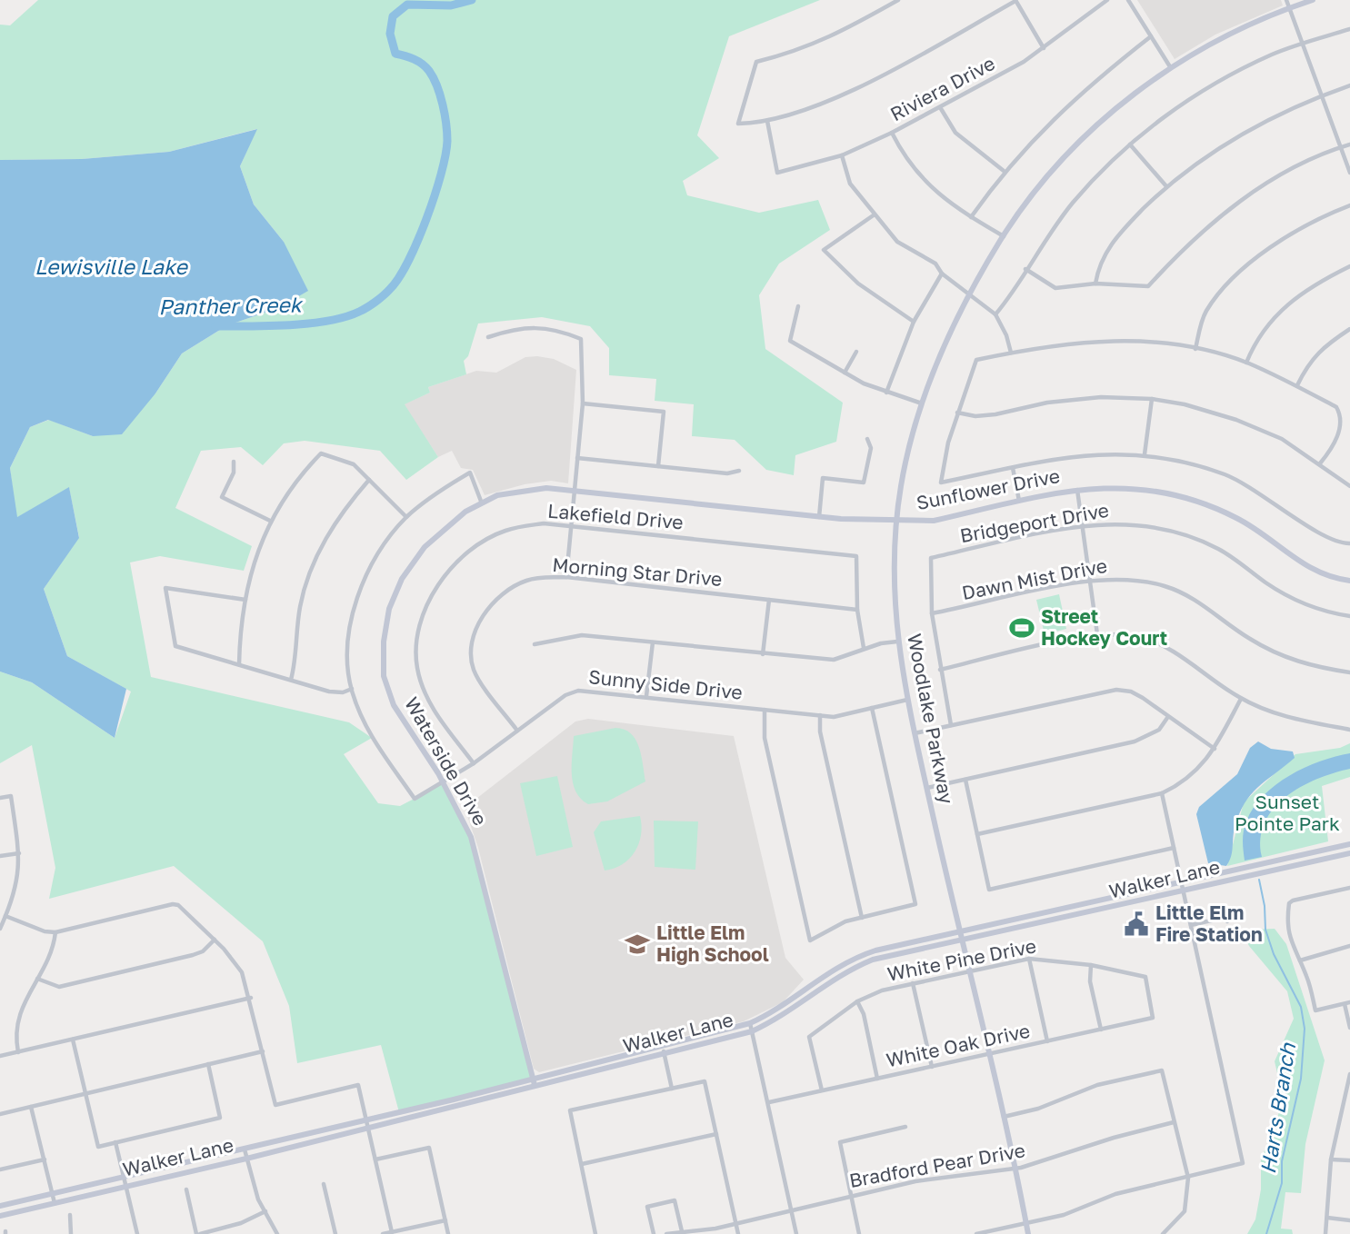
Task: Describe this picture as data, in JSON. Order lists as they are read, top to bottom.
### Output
{
  "streets": {
    "street": [
      "Riviera Drive",
      "Sunflower Drive",
      "Lakefield Drive",
      "Bridgeport Drive",
      "Morning Star Drive",
      "Dawn Mist Drive",
      "Sunny Side Drive",
      "Woodlake Parkway",
      "Waterside Drive",
      "Walker Lane",
      "White Pine Drive",
      "White Oak Drive",
      "Bradford Pear Drive"
    ]
  },
  "crossings": [
    ["Sunflower Drive", "Woodlake Parkway"],
    ["Sunflower Drive", "Waterside Drive"],
    ["Lakefield Drive", "Morning Star Drive"],
    ["Lakefield Drive", "Sunny Side Drive"],
    ["Bridgeport Drive", "Dawn Mist Drive"],
    ["Morning Star Drive", "Sunny Side Drive"],
    ["Sunny Side Drive", "Woodlake Parkway"],
    ["Sunny Side Drive", "Waterside Drive"],
    ["Woodlake Parkway", "Walker Lane"],
    ["Woodlake Parkway", "White Pine Drive"],
    ["Woodlake Parkway", "White Oak Drive"],
    ["Woodlake Parkway", "Bradford Pear Drive"],
    ["Waterside Drive", "Walker Lane"],
    ["White Pine Drive", "White Oak Drive"]
  ],
  "water": ["Lewisville Lake", "Panther Creek", "Harts Branch"],
  "parks": ["Sunset Pointe Park"],
  "places": {
    "sports": ["Street Hockey Court"],
    "public building": ["Little Elm Fire Station"],
    "school or university": ["Little Elm High School"]
  }
}
